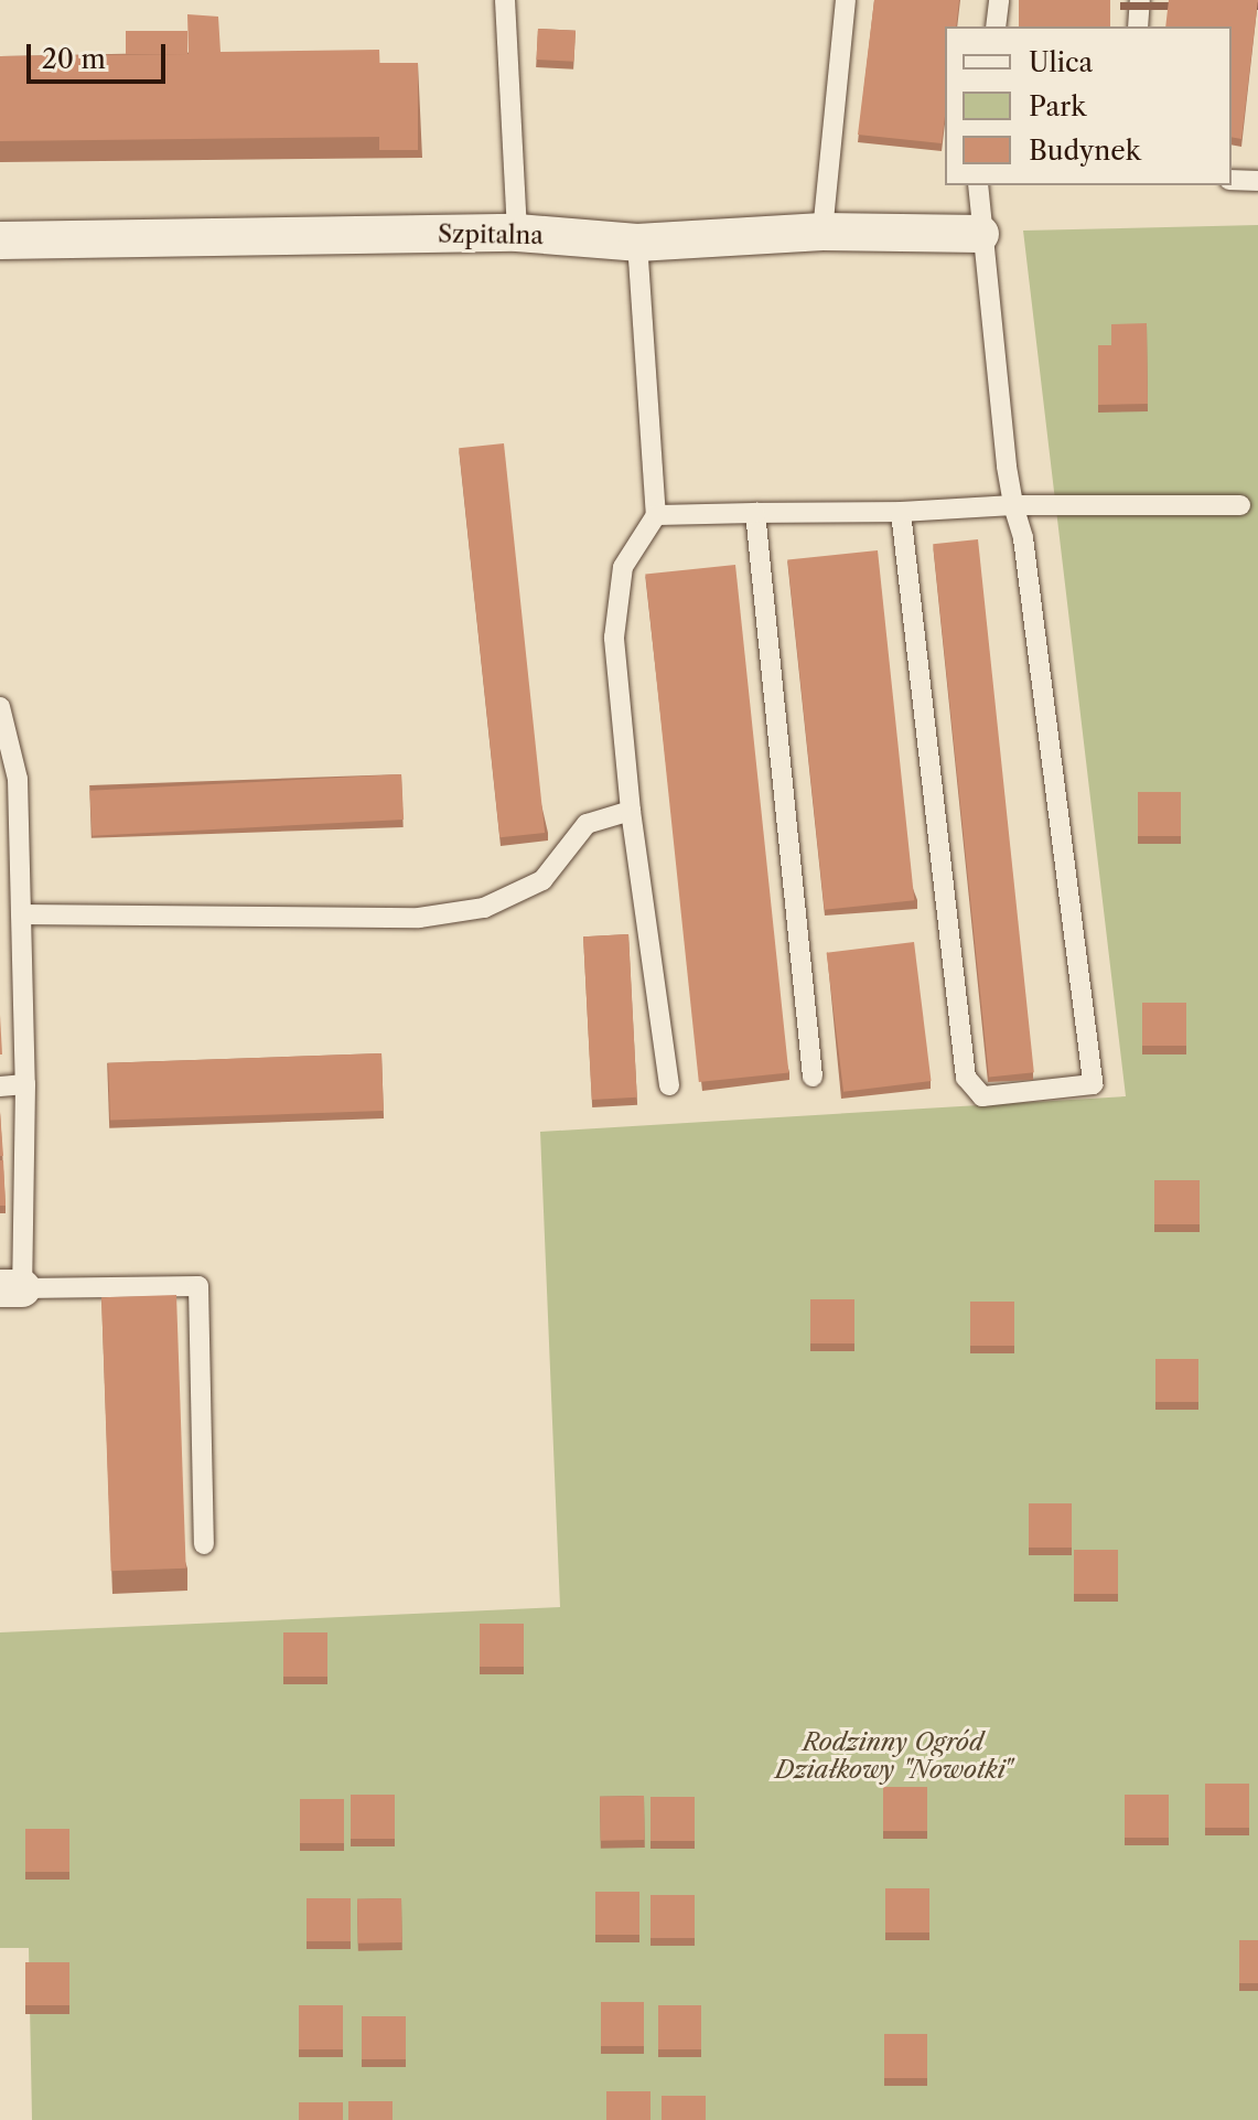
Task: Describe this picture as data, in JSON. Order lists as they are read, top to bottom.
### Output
{
  "streets": {
    "street": ["Szpitalna"]
  },
  "parks": ["Rodzinny Ogród Działkowy \"Nowotki\""],
  "legend": ["Ulica", "Park", "Budynek"],
  "scale_bar": "20 m"
}
